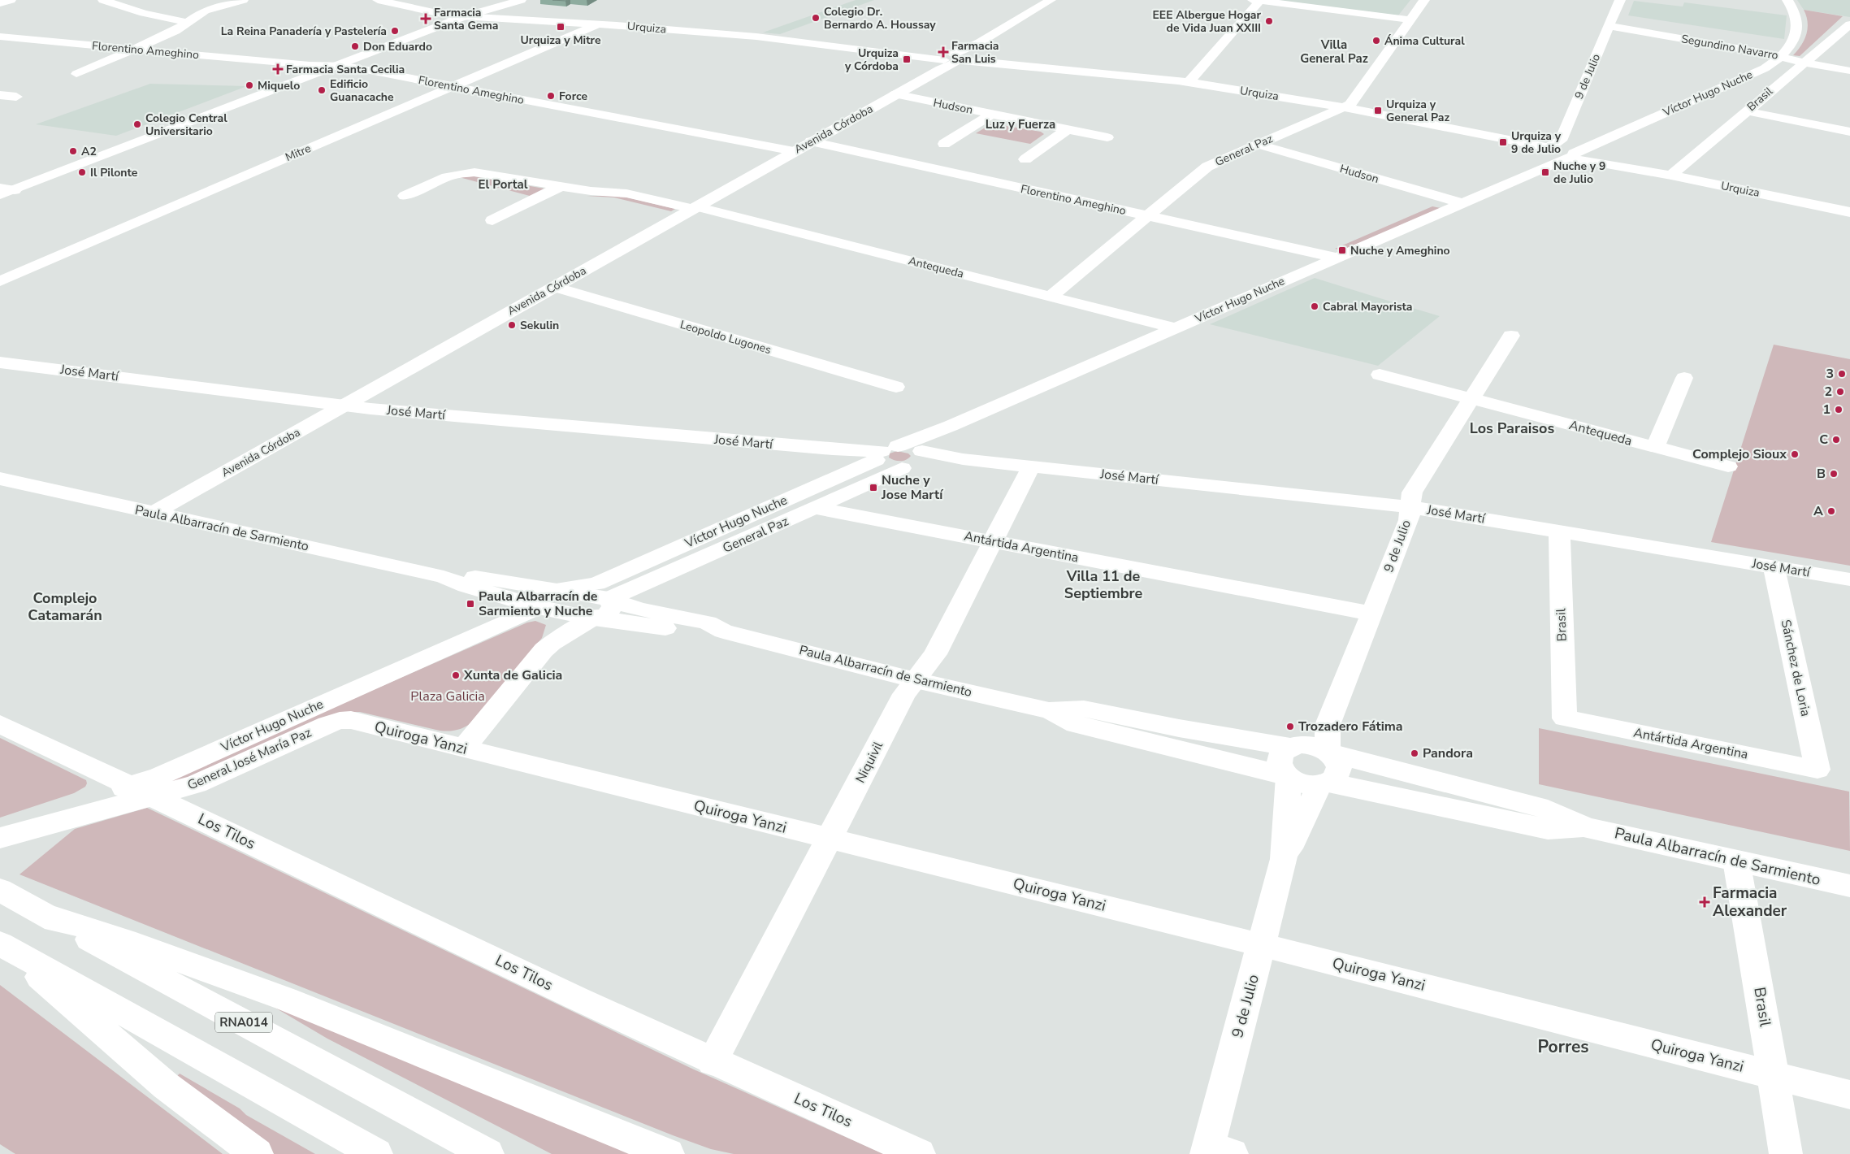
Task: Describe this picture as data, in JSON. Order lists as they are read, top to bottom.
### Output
{
  "streets": {
    "main road": [
      "Urquiza",
      "Segundino Navarro",
      "Florentino Ameghino",
      "9 de Julio",
      "Víctor Hugo Nuche",
      "Brasil",
      "Hudson",
      "Avenida Córdoba",
      "General Paz",
      "Mitre",
      "Antequeda",
      "Leopoldo Lugones",
      "José Martí",
      "Paula Albarracín de Sarmiento",
      "Antártida Argentina",
      "Sánchez de Loria",
      "Quiroga Yanzi",
      "General José María Paz",
      "Niquivil",
      "Los Tilos",
      "RNA014"
    ]
  },
  "crossings": [
    ["Urquiza", "9 de Julio"],
    ["Urquiza", "Víctor Hugo Nuche"],
    ["Urquiza", "Brasil"],
    ["Urquiza", "Avenida Córdoba"],
    ["Urquiza", "General Paz"],
    ["Urquiza", "Mitre"],
    ["Segundino Navarro", "9 de Julio"],
    ["Segundino Navarro", "Víctor Hugo Nuche"],
    ["Segundino Navarro", "Brasil"],
    ["Florentino Ameghino", "Víctor Hugo Nuche"],
    ["Florentino Ameghino", "Avenida Córdoba"],
    ["Florentino Ameghino", "General Paz"],
    ["Florentino Ameghino", "Mitre"],
    ["9 de Julio", "Antequeda"],
    ["9 de Julio", "José Martí"],
    ["9 de Julio", "Paula Albarracín de Sarmiento"],
    ["9 de Julio", "Antártida Argentina"],
    ["9 de Julio", "Quiroga Yanzi"],
    ["Víctor Hugo Nuche", "Hudson"],
    ["Víctor Hugo Nuche", "General Paz"],
    ["Víctor Hugo Nuche", "Antequeda"],
    ["Víctor Hugo Nuche", "José Martí"],
    ["Víctor Hugo Nuche", "Paula Albarracín de Sarmiento"],
    ["Víctor Hugo Nuche", "General José María Paz"],
    ["Víctor Hugo Nuche", "Los Tilos"],
    ["Brasil", "José Martí"],
    ["Brasil", "Paula Albarracín de Sarmiento"],
    ["Brasil", "Antártida Argentina"],
    ["Brasil", "Quiroga Yanzi"],
    ["Hudson", "Avenida Córdoba"],
    ["Hudson", "General Paz"],
    ["Avenida Córdoba", "Antequeda"],
    ["Avenida Córdoba", "Leopoldo Lugones"],
    ["Avenida Córdoba", "José Martí"],
    ["Avenida Córdoba", "Paula Albarracín de Sarmiento"],
    ["General Paz", "Antequeda"],
    ["General Paz", "José Martí"],
    ["General Paz", "Paula Albarracín de Sarmiento"],
    ["General Paz", "Antártida Argentina"],
    ["General Paz", "Quiroga Yanzi"],
    ["José Martí", "Sánchez de Loria"],
    ["José Martí", "Niquivil"],
    ["Paula Albarracín de Sarmiento", "Niquivil"],
    ["Antártida Argentina", "Sánchez de Loria"],
    ["Antártida Argentina", "Niquivil"],
    ["Quiroga Yanzi", "General José María Paz"],
    ["Quiroga Yanzi", "Niquivil"],
    ["General José María Paz", "Los Tilos"],
    ["Niquivil", "Los Tilos"]
  ],
  "districts": [
    "Villa General Paz",
    "Luz y Fuerza",
    "El Portal",
    "Los Paraisos",
    "Villa 11 de Septiembre",
    "Complejo Catamarán",
    "Porres"
  ],
  "parks": ["Plaza Galicia"],
  "places": {
    "other": [
      "Colegio Dr. Bernardo A. Houssay",
      "EEE Albergue Hogar de Vida Juan XXIII",
      "La Reina Panadería y Pastelería",
      "Ánima Cultural",
      "Don Eduardo",
      "Miquelo",
      "Edificio Guanacache",
      "Force",
      "Colegio Central Universitario",
      "A2",
      "Il Pilonte",
      "Cabral Mayorista",
      "Sekulin",
      "3",
      "2",
      "1",
      "C",
      "Complejo Sioux",
      "B",
      "A",
      "Xunta de Galicia",
      "Trozadero Fátima",
      "Pandora"
    ],
    "health": [
      "Farmacia Santa Gema",
      "Farmacia San Luis",
      "Farmacia Santa Cecilia",
      "Farmacia Alexander"
    ],
    "transit": [
      "Urquiza y Mitre",
      "Urquiza y Córdoba",
      "Urquiza y General Paz",
      "Urquiza y 9 de Julio",
      "Nuche y 9 de Julio",
      "Nuche y Ameghino",
      "Nuche y Jose Martí",
      "Paula Albarracín de Sarmiento y Nuche"
    ]
  }
}
